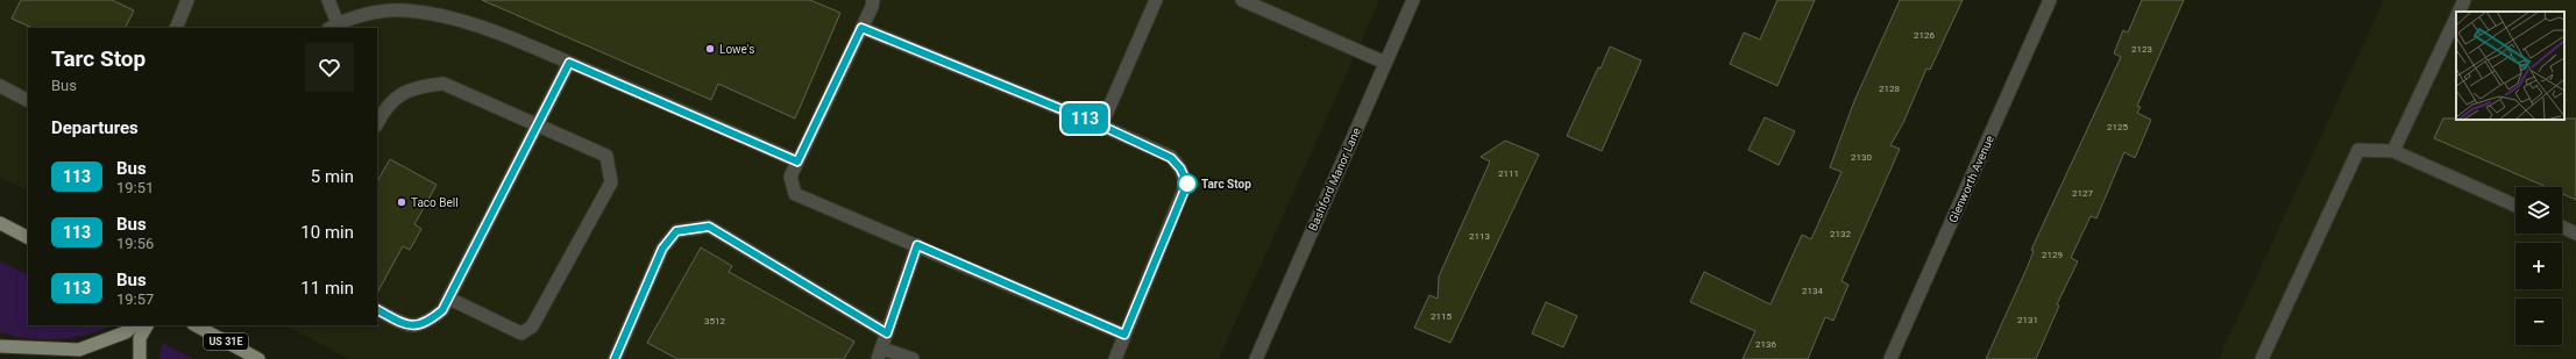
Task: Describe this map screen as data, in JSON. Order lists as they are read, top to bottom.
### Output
{
  "streets": {
    "main road": ["US 31E"],
    "street": ["Bashford Manor Lane", "Glenworth Avenue"]
  },
  "places": ["Lowe's", "Tarc Stop", "Taco Bell"],
  "lines": ["bus line 113"],
  "house_numbers": [
    "2126",
    "2123",
    "2128",
    "2125",
    "2130",
    "2111",
    "2127",
    "2132",
    "2113",
    "2129",
    "2134",
    "2115",
    "2131",
    "3512",
    "2136"
  ],
  "page": {
    "on_map": "113",
    "heading": [
      ["Tarc Stop", "Bus"],
      "Departures"
    ],
    "list": [
      {
        "mark": "113",
        "name": "Bus",
        "note": "19:51",
        "value": "5 min"
      },
      {
        "mark": "113",
        "name": "Bus",
        "note": "19:56",
        "value": "10 min"
      },
      {
        "mark": "113",
        "name": "Bus",
        "note": "19:57",
        "value": "11 min"
      }
    ],
    "map_buttons": ["+", "−"]
  }
}
